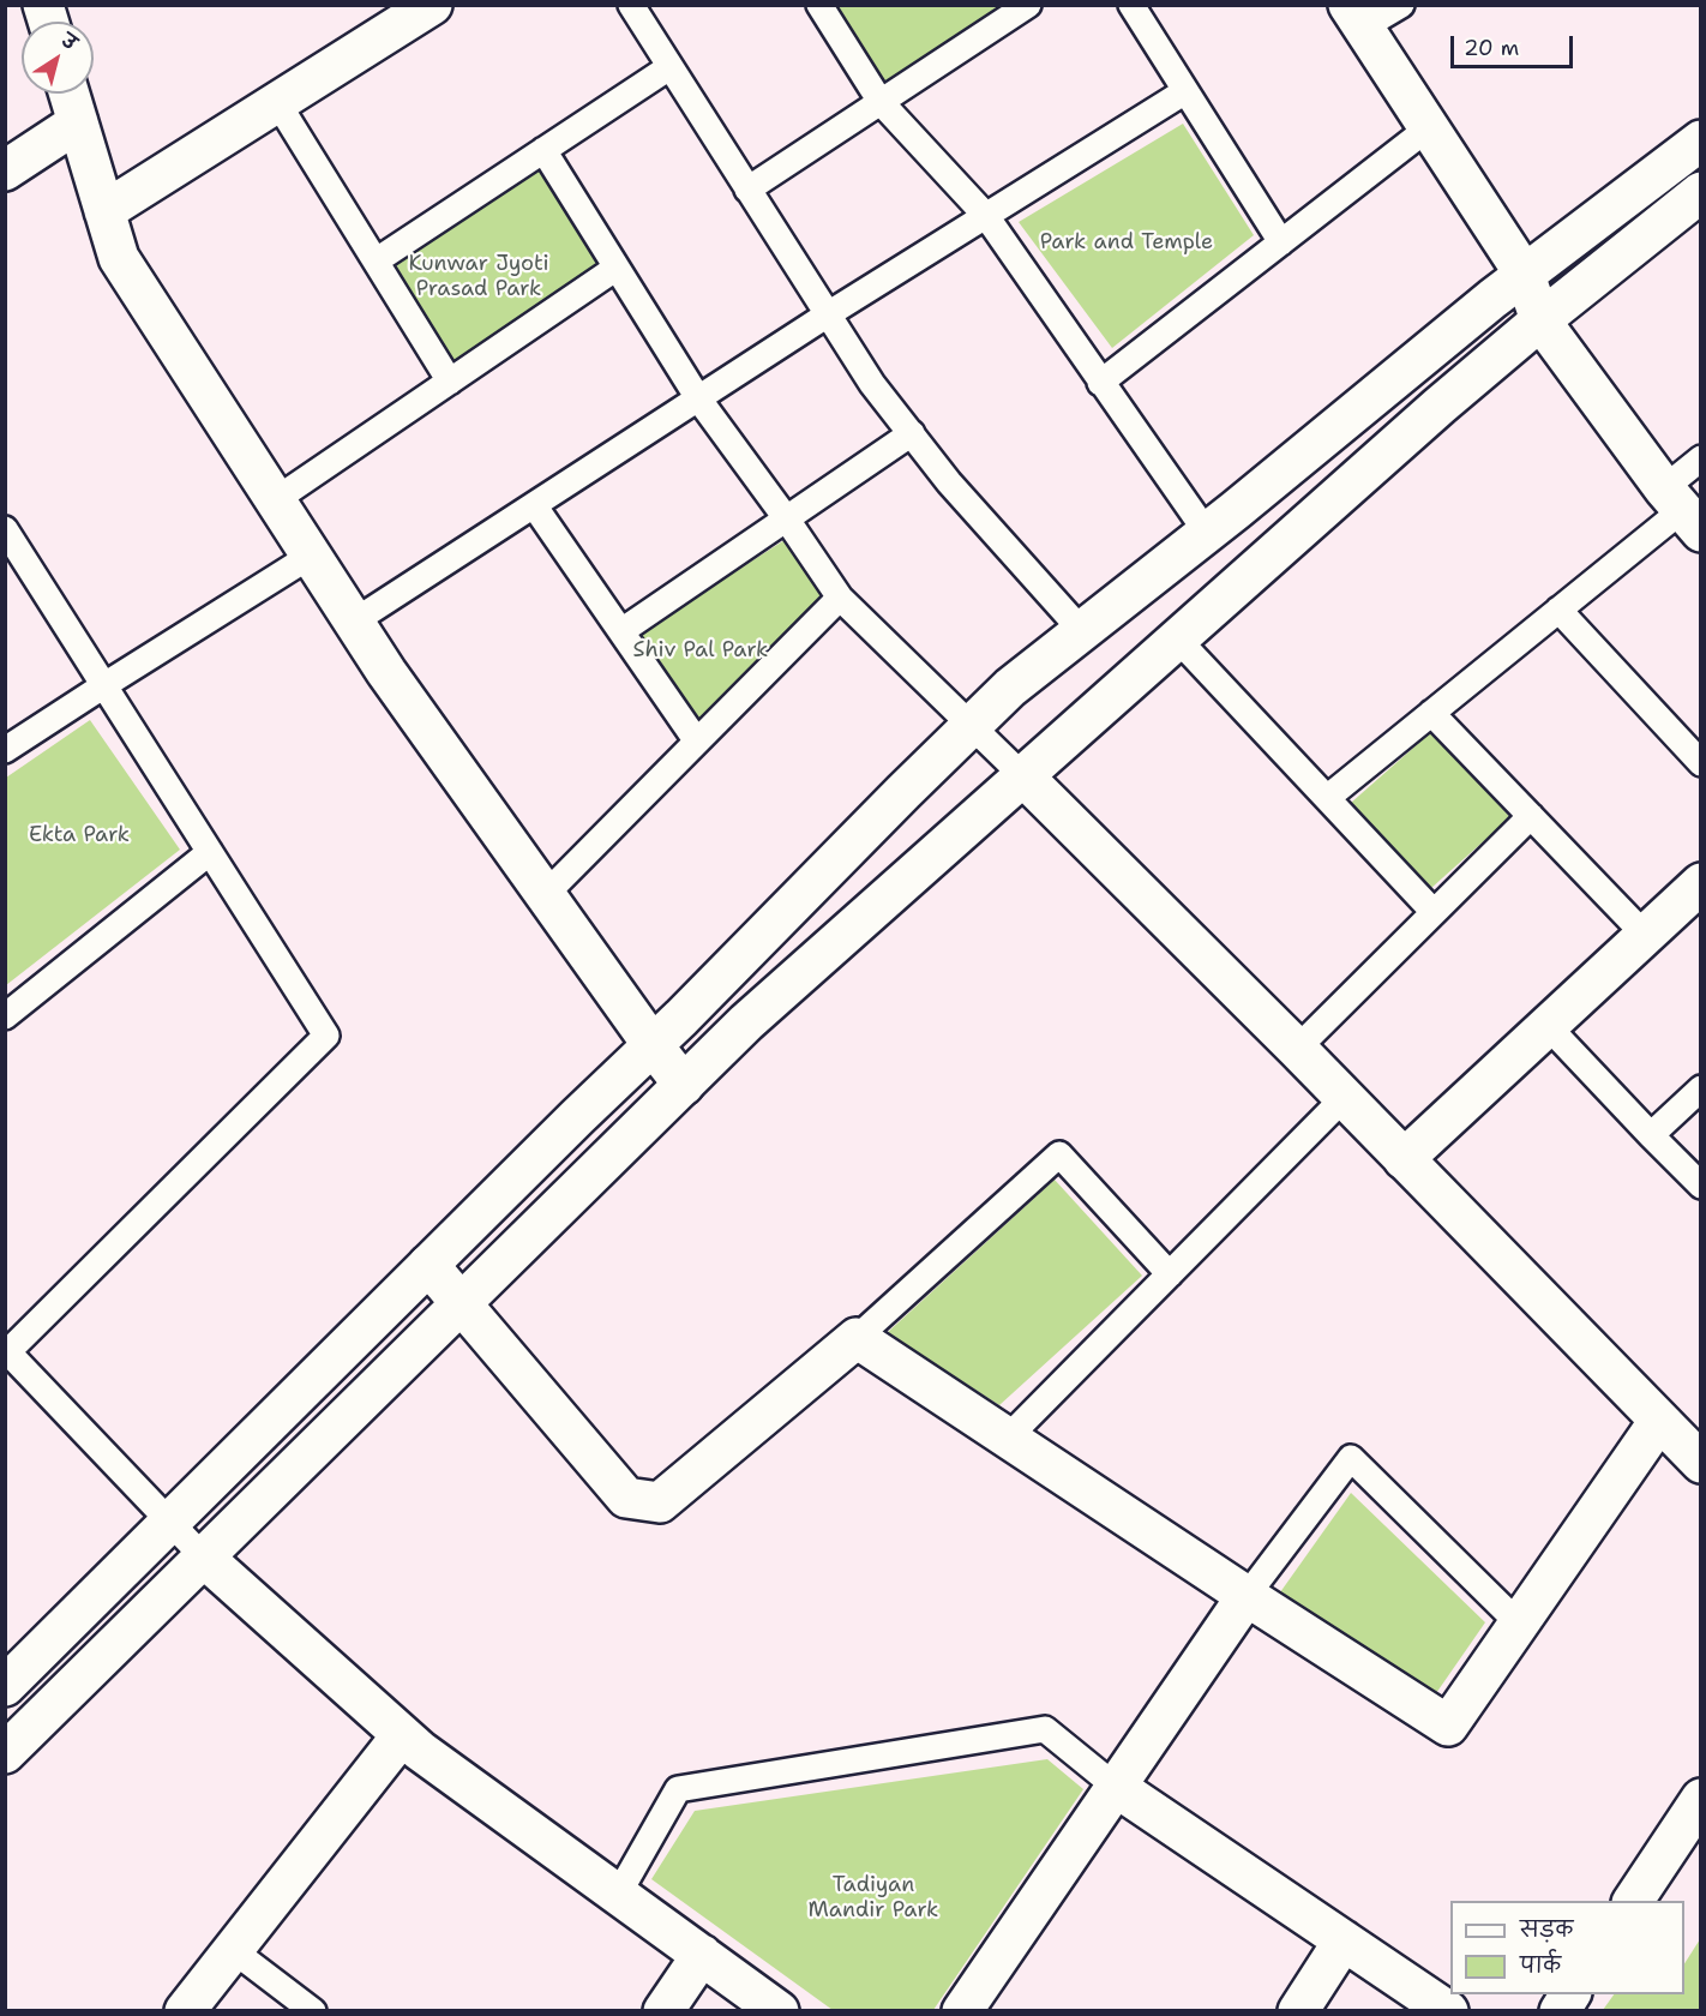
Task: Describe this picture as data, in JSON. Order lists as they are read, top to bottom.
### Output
{
  "parks": [
    "Park and Temple",
    "Kunwar Jyoti Prasad Park",
    "Shiv Pal Park",
    "Ekta Park",
    "Tadiyan Mandir Park"
  ],
  "legend": ["सड़क", "पार्क"],
  "scale_bar": "20 m",
  "north": "top right"
}
